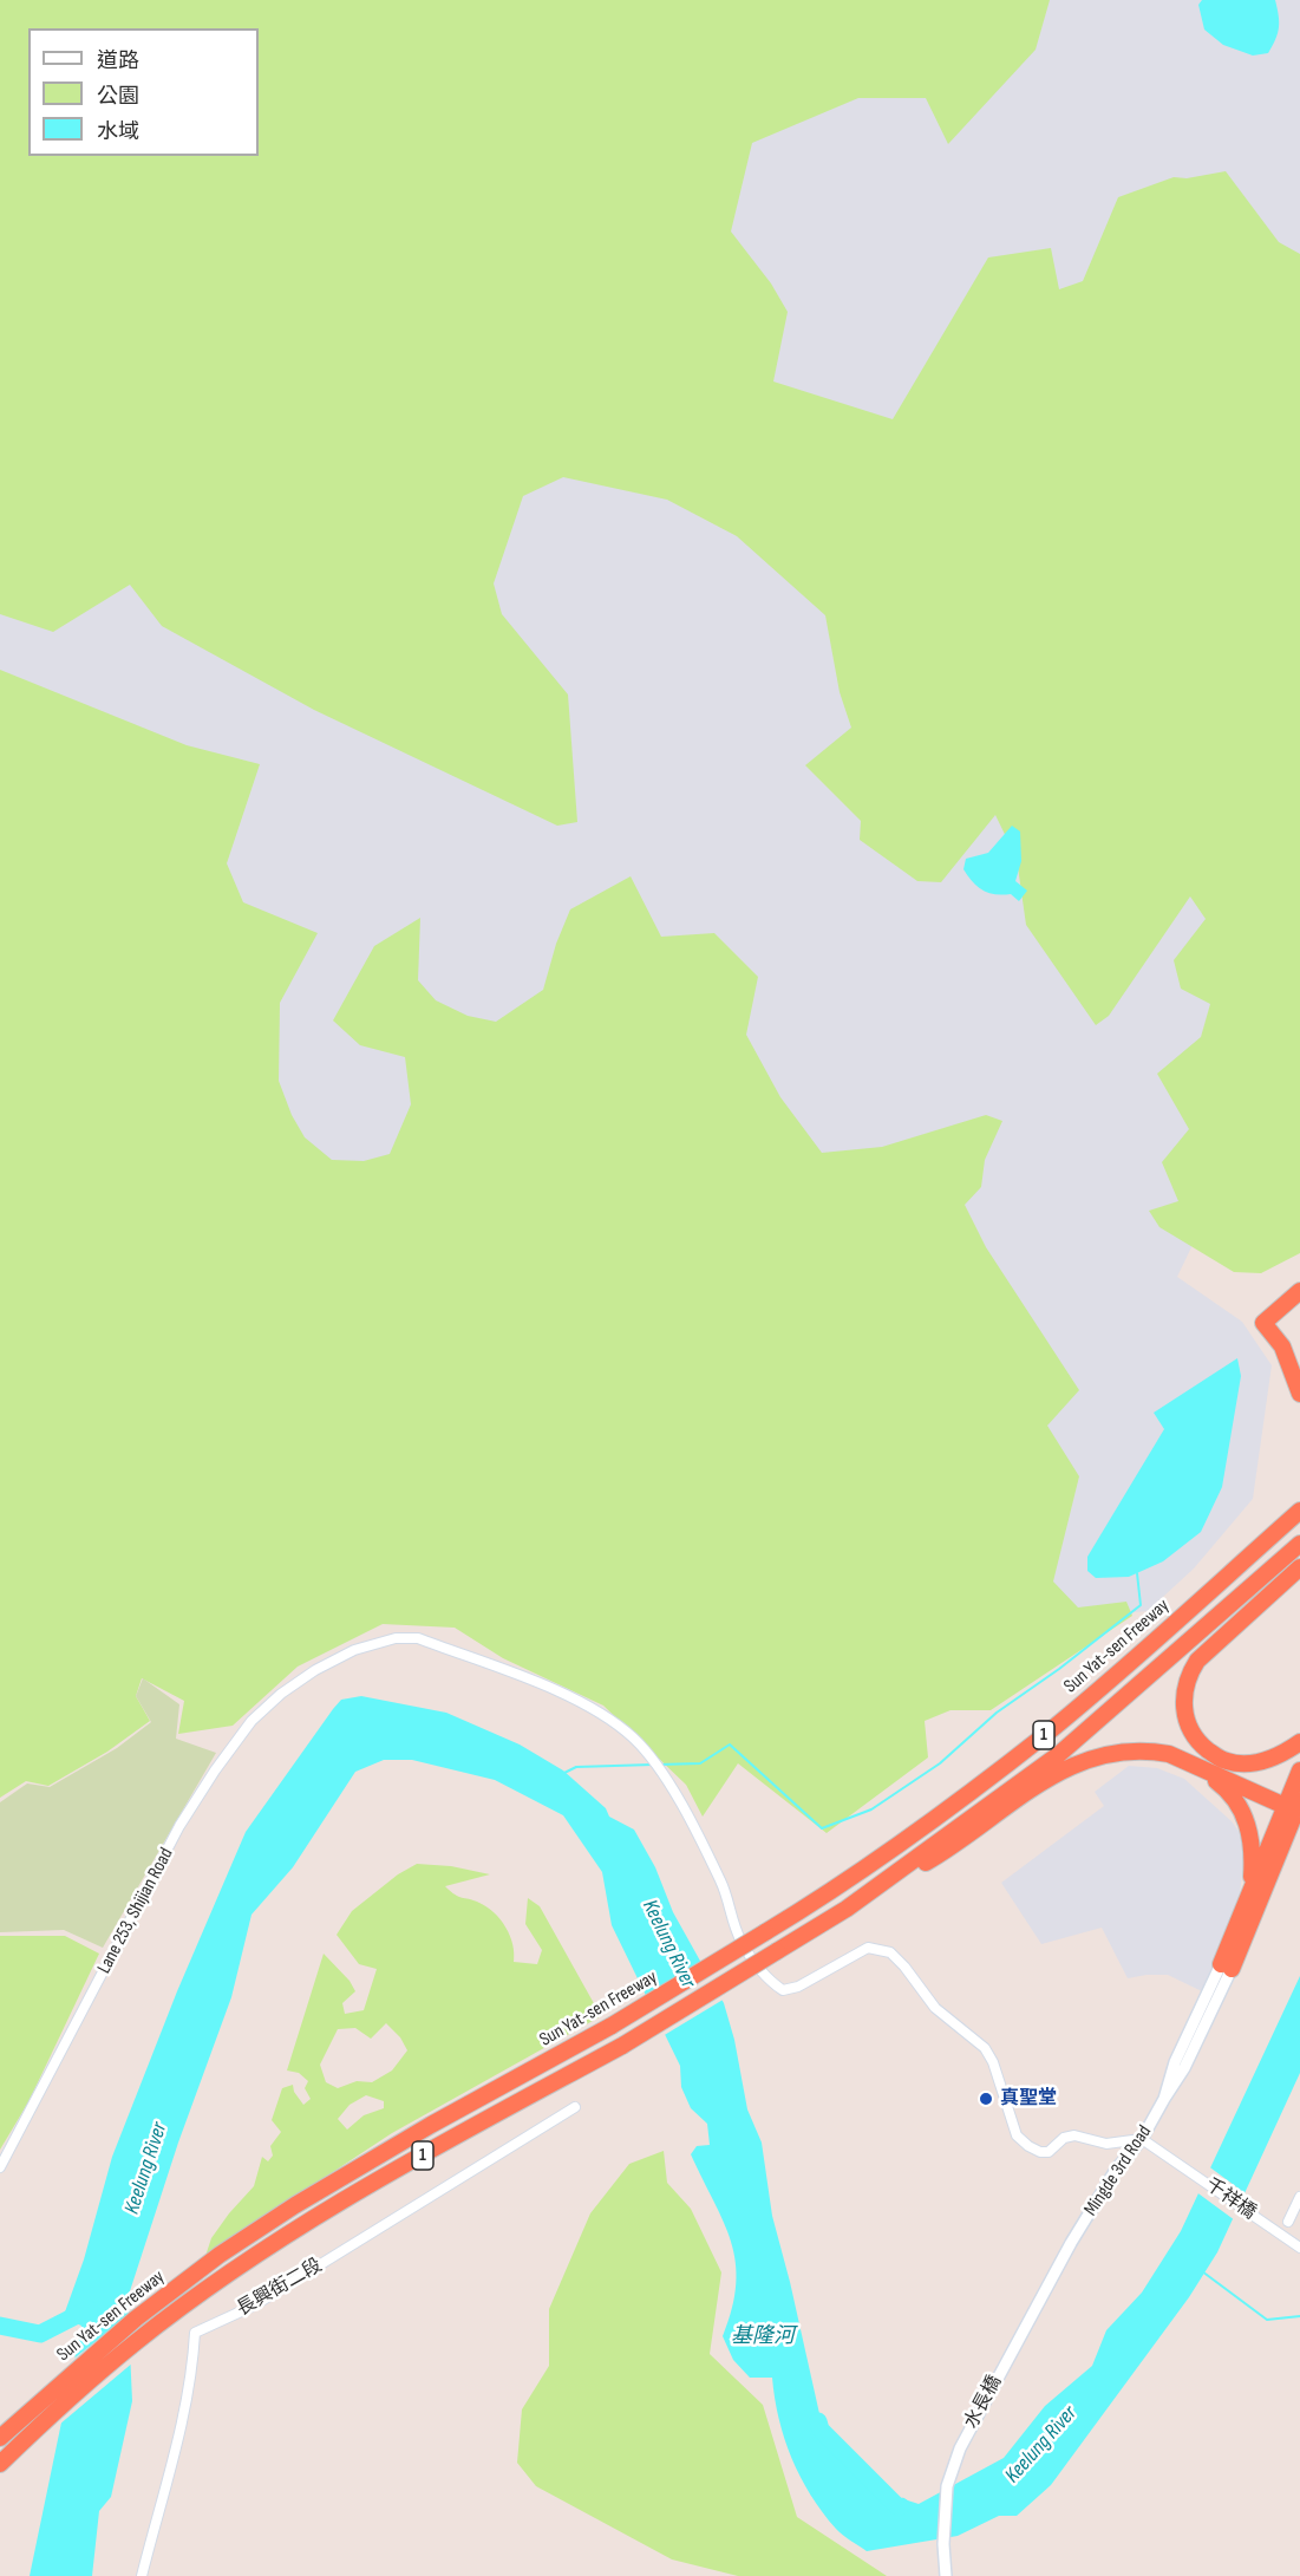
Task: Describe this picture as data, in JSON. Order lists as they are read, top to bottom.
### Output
{
  "streets": {
    "highway": ["Sun Yat-sen Freeway", "1"],
    "street": [
      "Lane 253, Shijian Road",
      "Mingde 3rd Road",
      "千祥橋",
      "長興街二段",
      "水長橋"
    ]
  },
  "crossings": [
    ["Lane 253, Shijian Road", "Mingde 3rd Road"],
    ["Lane 253, Shijian Road", "千祥橋"],
    ["Mingde 3rd Road", "千祥橋"],
    ["Mingde 3rd Road", "水長橋"]
  ],
  "water": ["Keelung River", "基隆河"],
  "places": ["真聖堂"],
  "legend": ["道路", "公園", "水域"]
}
